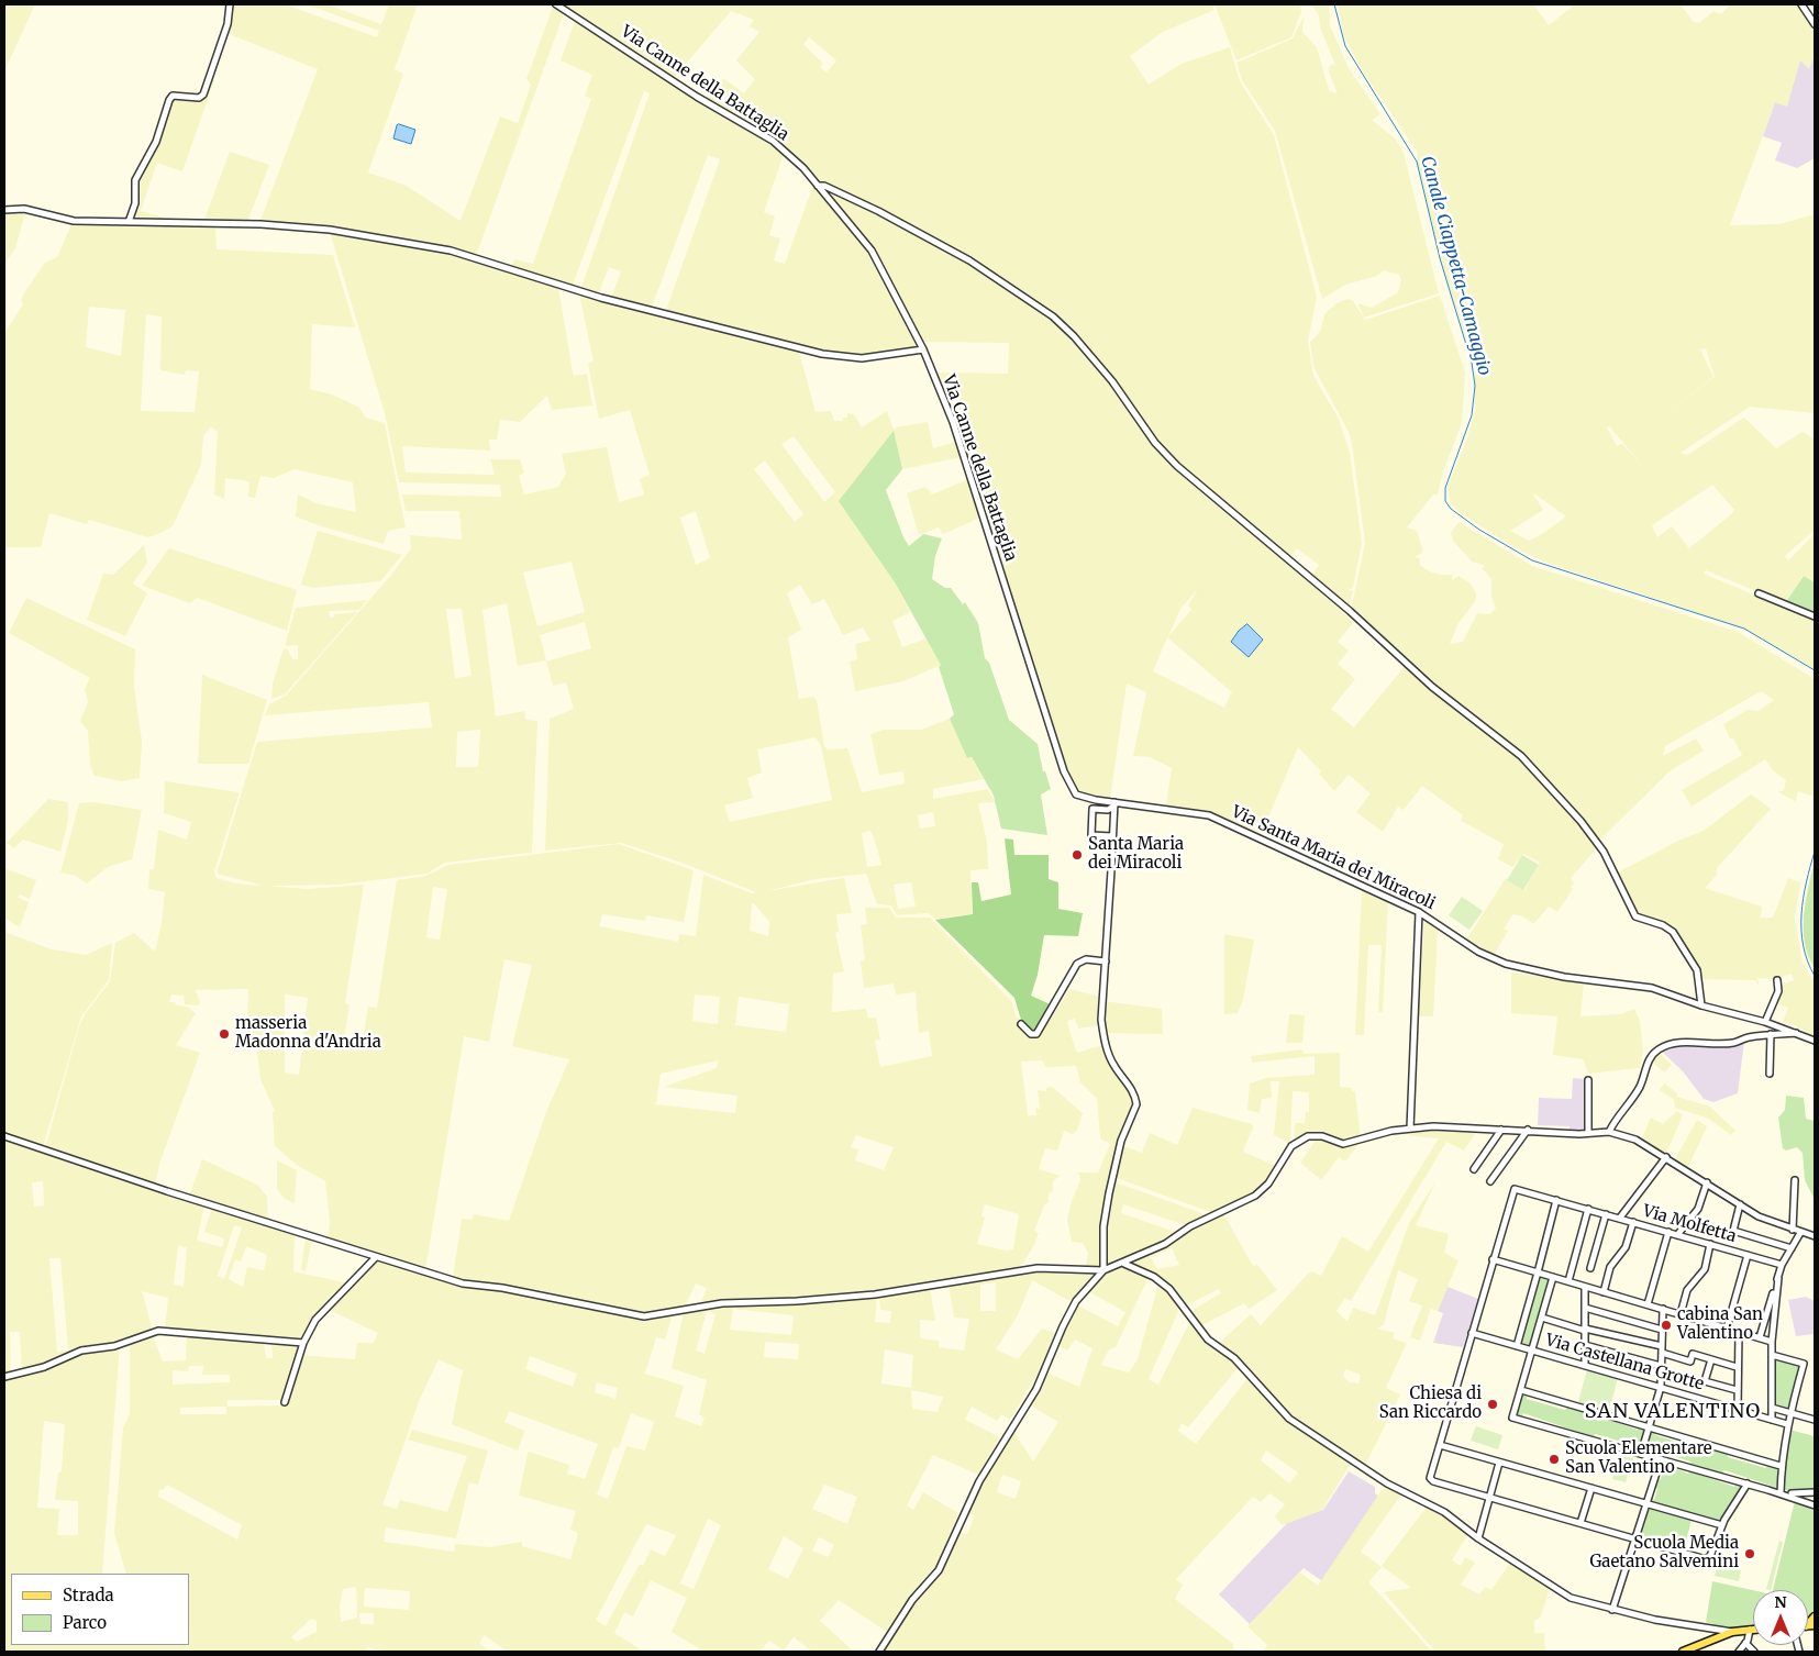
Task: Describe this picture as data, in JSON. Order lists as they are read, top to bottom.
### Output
{
  "streets": {
    "street": [
      "Via Canne della Battaglia",
      "Via Santa Maria dei Miracoli",
      "Via Molfetta",
      "Via Castellana Grotte"
    ]
  },
  "crossings": [
    ["Via Canne della Battaglia", "Via Santa Maria dei Miracoli"]
  ],
  "districts": ["SAN VALENTINO"],
  "water": ["Canale Ciappetta-Camaggio"],
  "places": [
    "Santa Maria dei Miracoli",
    "masseria Madonna d'Andria",
    "cabina San Valentino",
    "Chiesa di San Riccardo",
    "Scuola Elementare San Valentino",
    "Scuola Media Gaetano Salvemini"
  ],
  "legend": ["Strada", "Parco"],
  "north": "top"
}
